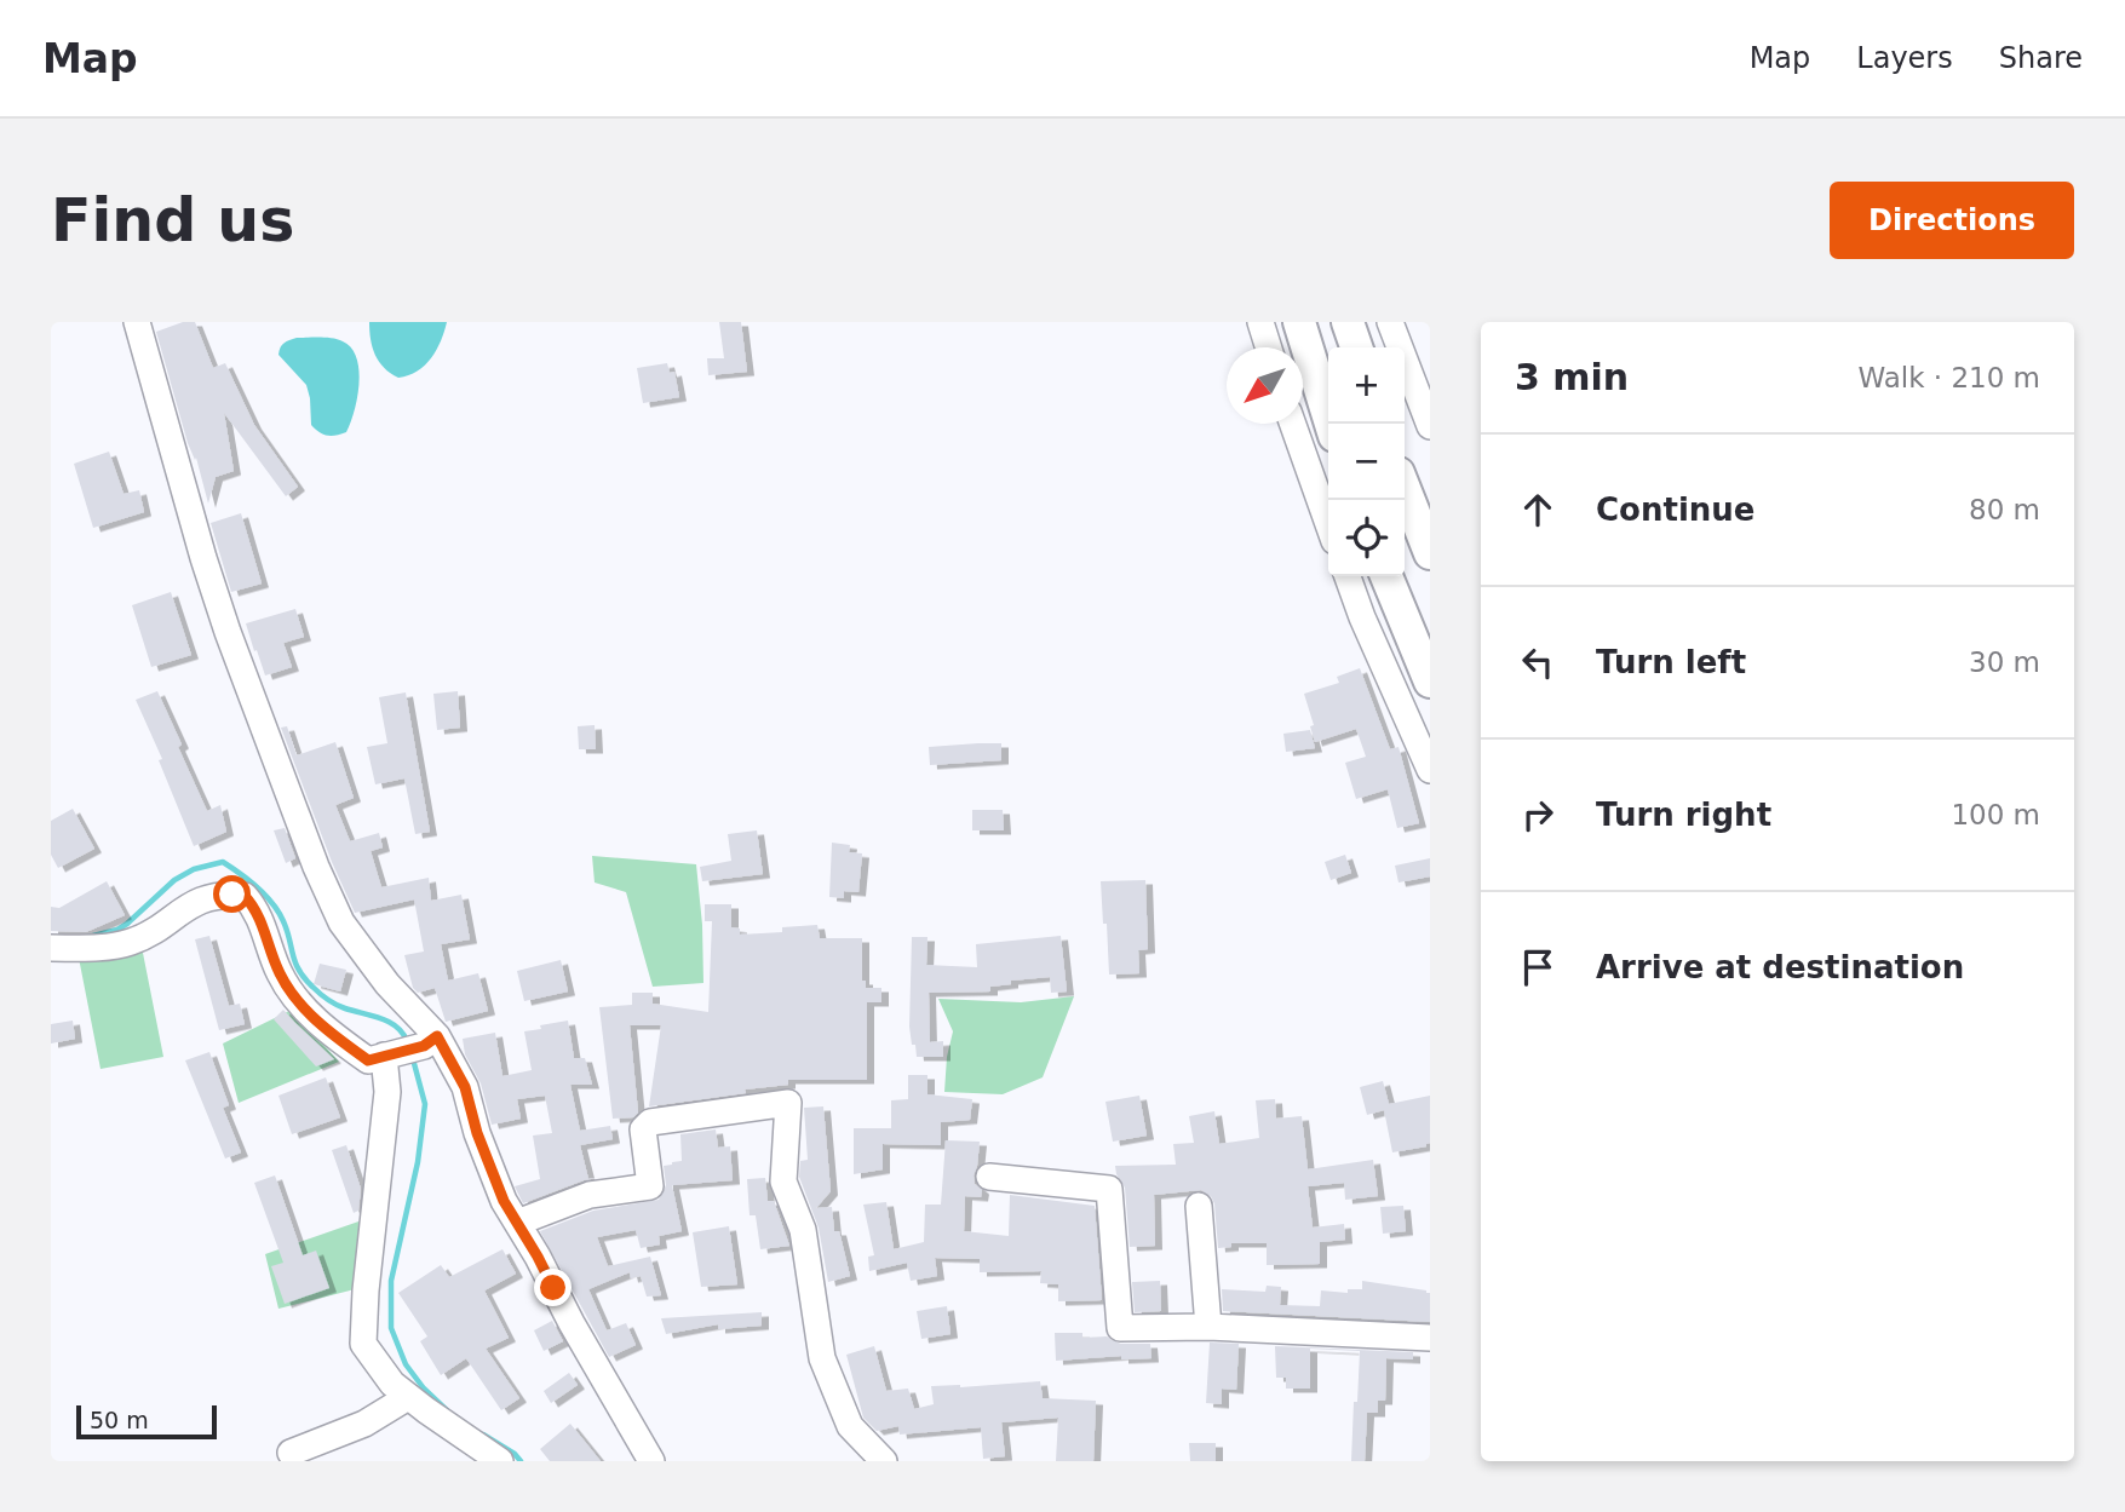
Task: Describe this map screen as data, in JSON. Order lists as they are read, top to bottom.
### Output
{
  "scale_bar": "50 m",
  "north": "bottom left",
  "page": {
    "header": "Map",
    "nav": ["Map", "Layers", "Share"],
    "buttons": "Directions",
    "title": "Find us",
    "heading": ["3 min", "Walk · 210 m"],
    "map_buttons": ["+", "−"],
    "list": [
      ["Continue", "80 m"],
      ["Turn left", "30 m"],
      ["Turn right", "100 m"],
      "Arrive at destination"
    ],
    "scale": "50 m"
  }
}
